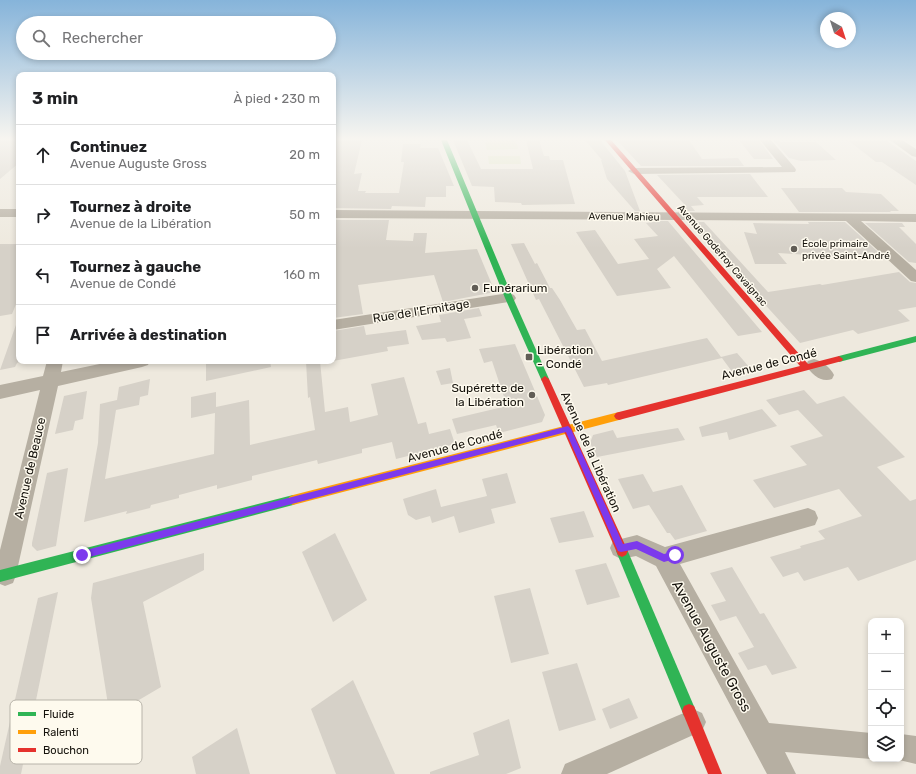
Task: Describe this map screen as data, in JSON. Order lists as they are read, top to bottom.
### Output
{
  "streets": {
    "main road": ["Avenue Godefroy Cavaignac", "Avenue de Condé", "Avenue de la Libération"],
    "street": [
      "Avenue Mahieu",
      "Rue de l'Ermitage",
      "Avenue de Beauce",
      "Avenue Auguste Gross"
    ]
  },
  "crossings": [
    ["Avenue Mahieu", "Avenue Godefroy Cavaignac"],
    ["Avenue Mahieu", "Avenue de la Libération"],
    ["Avenue Godefroy Cavaignac", "Avenue de Condé"],
    ["Rue de l'Ermitage", "Avenue de la Libération"],
    ["Avenue de Condé", "Avenue de la Libération"],
    ["Avenue de Condé", "Avenue de Beauce"]
  ],
  "places": {
    "other": ["École primaire privée Saint-André", "Funérarium", "Supérette de la Libération"],
    "transit": ["Libération - Condé"]
  },
  "legend": ["Fluide", "Ralenti", "Bouchon"],
  "north": "bottom right",
  "page": {
    "search": "Rechercher",
    "heading": ["3 min", "À pied · 230 m"],
    "list": [
      ["Continuez", "Avenue Auguste Gross", "20 m"],
      ["Tournez à droite", "Avenue de la Libération", "50 m"],
      ["Tournez à gauche", "Avenue de Condé", "160 m"],
      "Arrivée à destination"
    ],
    "map_buttons": ["+", "−"]
  }
}
